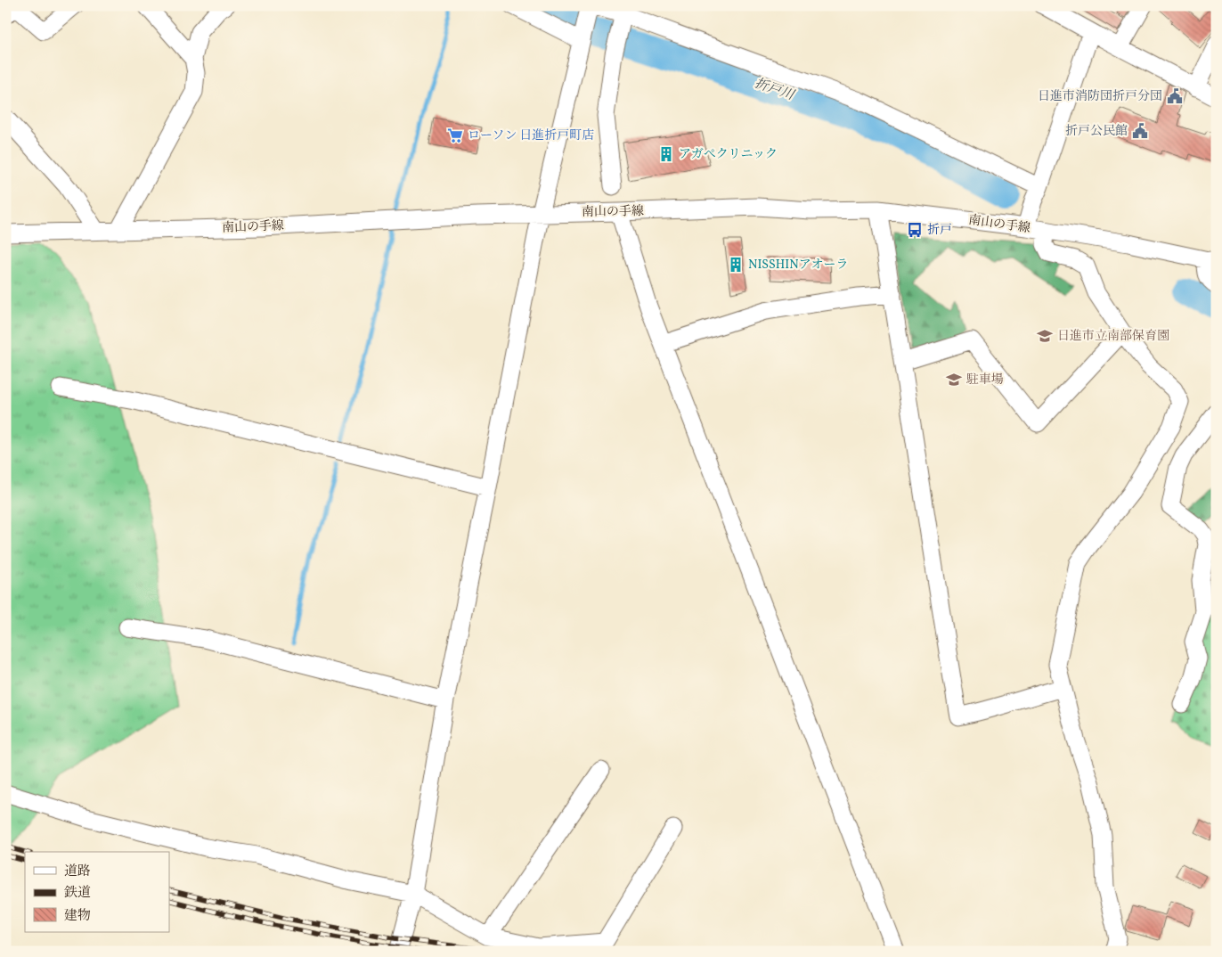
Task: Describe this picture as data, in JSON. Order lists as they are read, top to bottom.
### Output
{
  "streets": {
    "street": ["南山の手線"]
  },
  "water": ["折戸川"],
  "places": {
    "public building": ["日進市消防団折戸分団", "折戸公民館"],
    "supermarket": ["ローソン 日進折戸町店"],
    "building": ["アガぺクリニック", "NISSHINアオーラ"],
    "bus stop": ["折戸"],
    "school or university": ["日進市立南部保育園", "駐車場"]
  },
  "legend": ["道路", "鉄道", "建物"]
}
